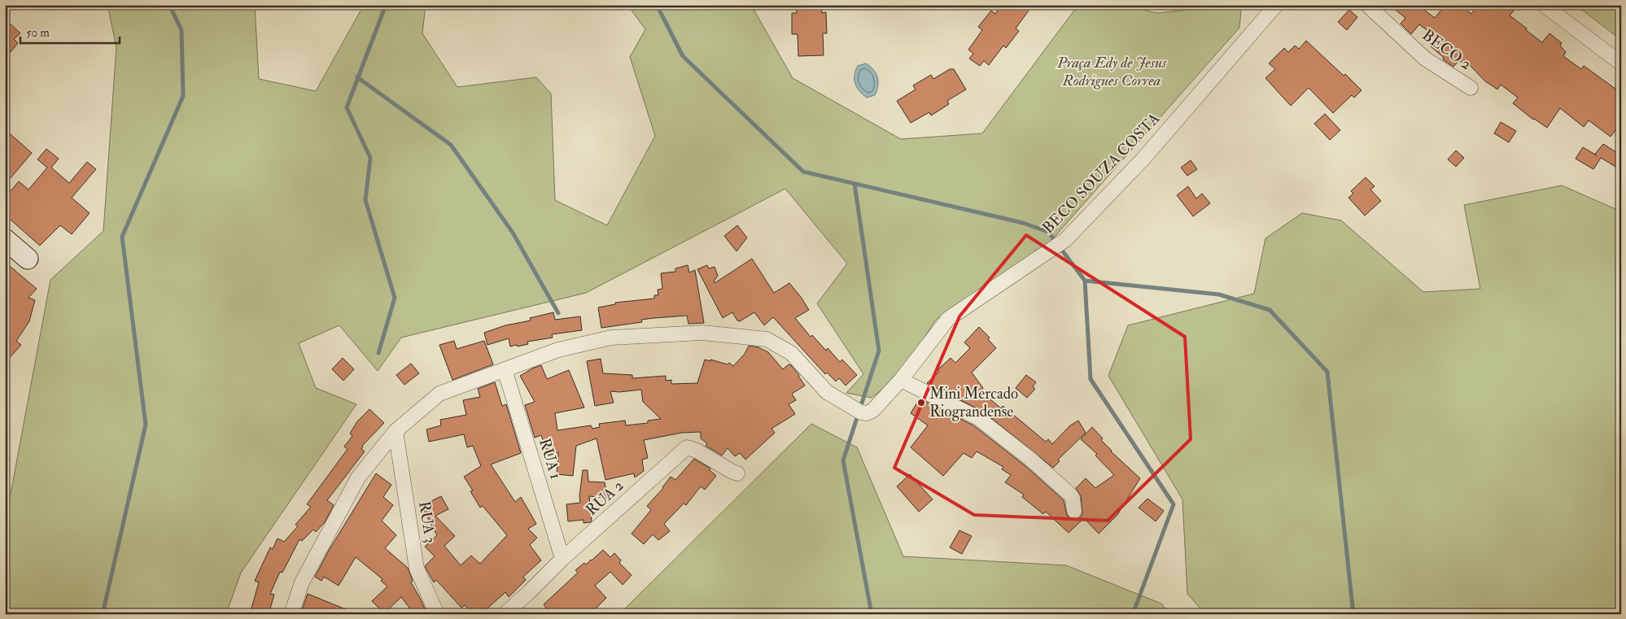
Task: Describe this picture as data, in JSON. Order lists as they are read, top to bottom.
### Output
{
  "streets": {
    "street": [
      "BECO 2",
      "BECO SOUZA COSTA",
      "RUA 1",
      "RUA 2",
      "RUA 3"
    ]
  },
  "crossings": [
    ["BECO SOUZA COSTA", "RUA 1"],
    ["BECO SOUZA COSTA", "RUA 3"],
    ["RUA 1", "RUA 2"]
  ],
  "parks": ["Praça Edy de Jesus Rodrigues Correa"],
  "places": ["Mini Mercado Riograndense"],
  "scale_bar": "50 m"
}
